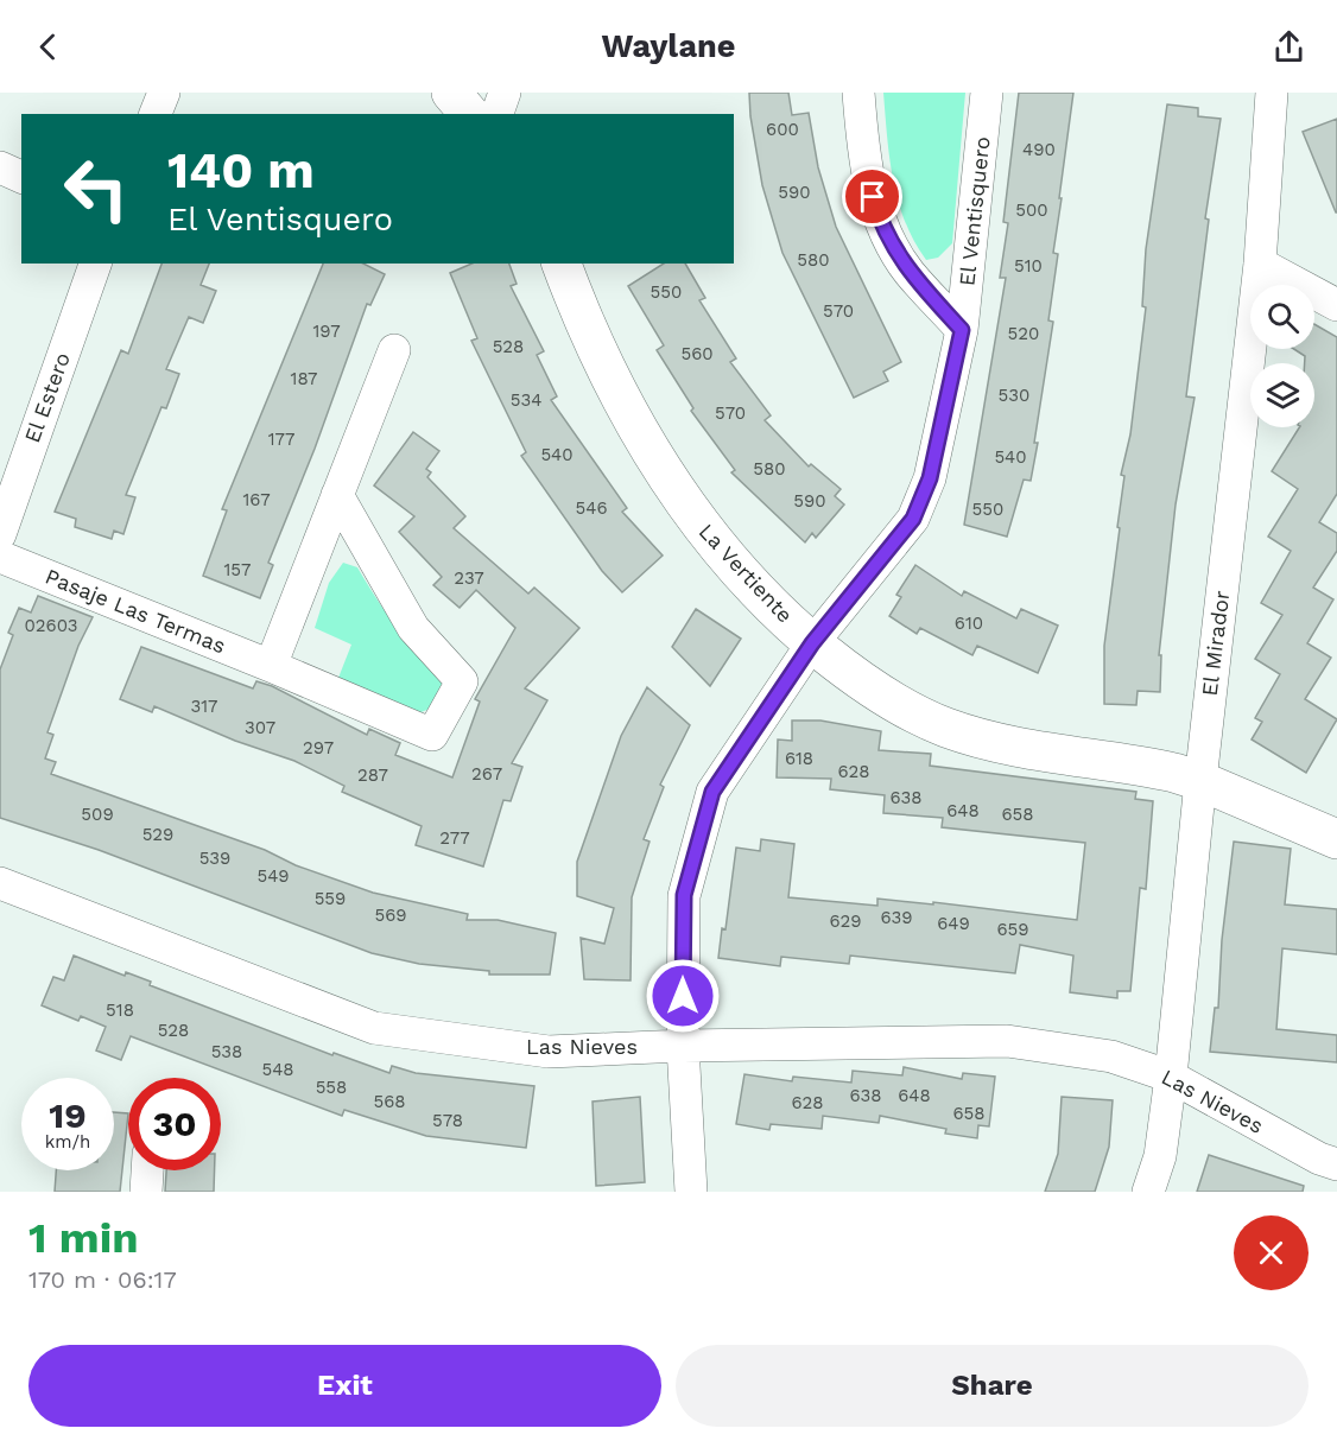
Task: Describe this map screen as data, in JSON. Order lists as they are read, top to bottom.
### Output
{
  "streets": {
    "street": [
      "El Ventisquero",
      "El Estero",
      "La Vertiente",
      "Pasaje Las Termas",
      "El Mirador",
      "Las Nieves"
    ]
  },
  "crossings": [
    ["El Ventisquero", "La Vertiente"],
    ["El Ventisquero", "Las Nieves"],
    ["La Vertiente", "El Mirador"],
    ["El Mirador", "Las Nieves"]
  ],
  "house_numbers": [
    "600",
    "490",
    "590",
    "500",
    "580",
    "510",
    "550",
    "570",
    "197",
    "520",
    "528",
    "560",
    "187",
    "530",
    "534",
    "570",
    "177",
    "540",
    "540",
    "580",
    "167",
    "590",
    "546",
    "550",
    "157",
    "237",
    "610",
    "02603",
    "317",
    "307",
    "297",
    "618",
    "628",
    "267",
    "287",
    "638",
    "648",
    "509",
    "658",
    "529",
    "277",
    "539",
    "549",
    "559",
    "569",
    "639",
    "629",
    "649",
    "659",
    "518",
    "528",
    "538",
    "548",
    "558",
    "638",
    "648",
    "568",
    "628",
    "658",
    "578"
  ],
  "page": {
    "header": "Waylane",
    "turn": ["140 m", "El Ventisquero"],
    "speed": "19 km/h",
    "limit": "30",
    "heading": ["1 min", "170 m · 06:17"],
    "buttons": ["Exit", "Share"]
  }
}
